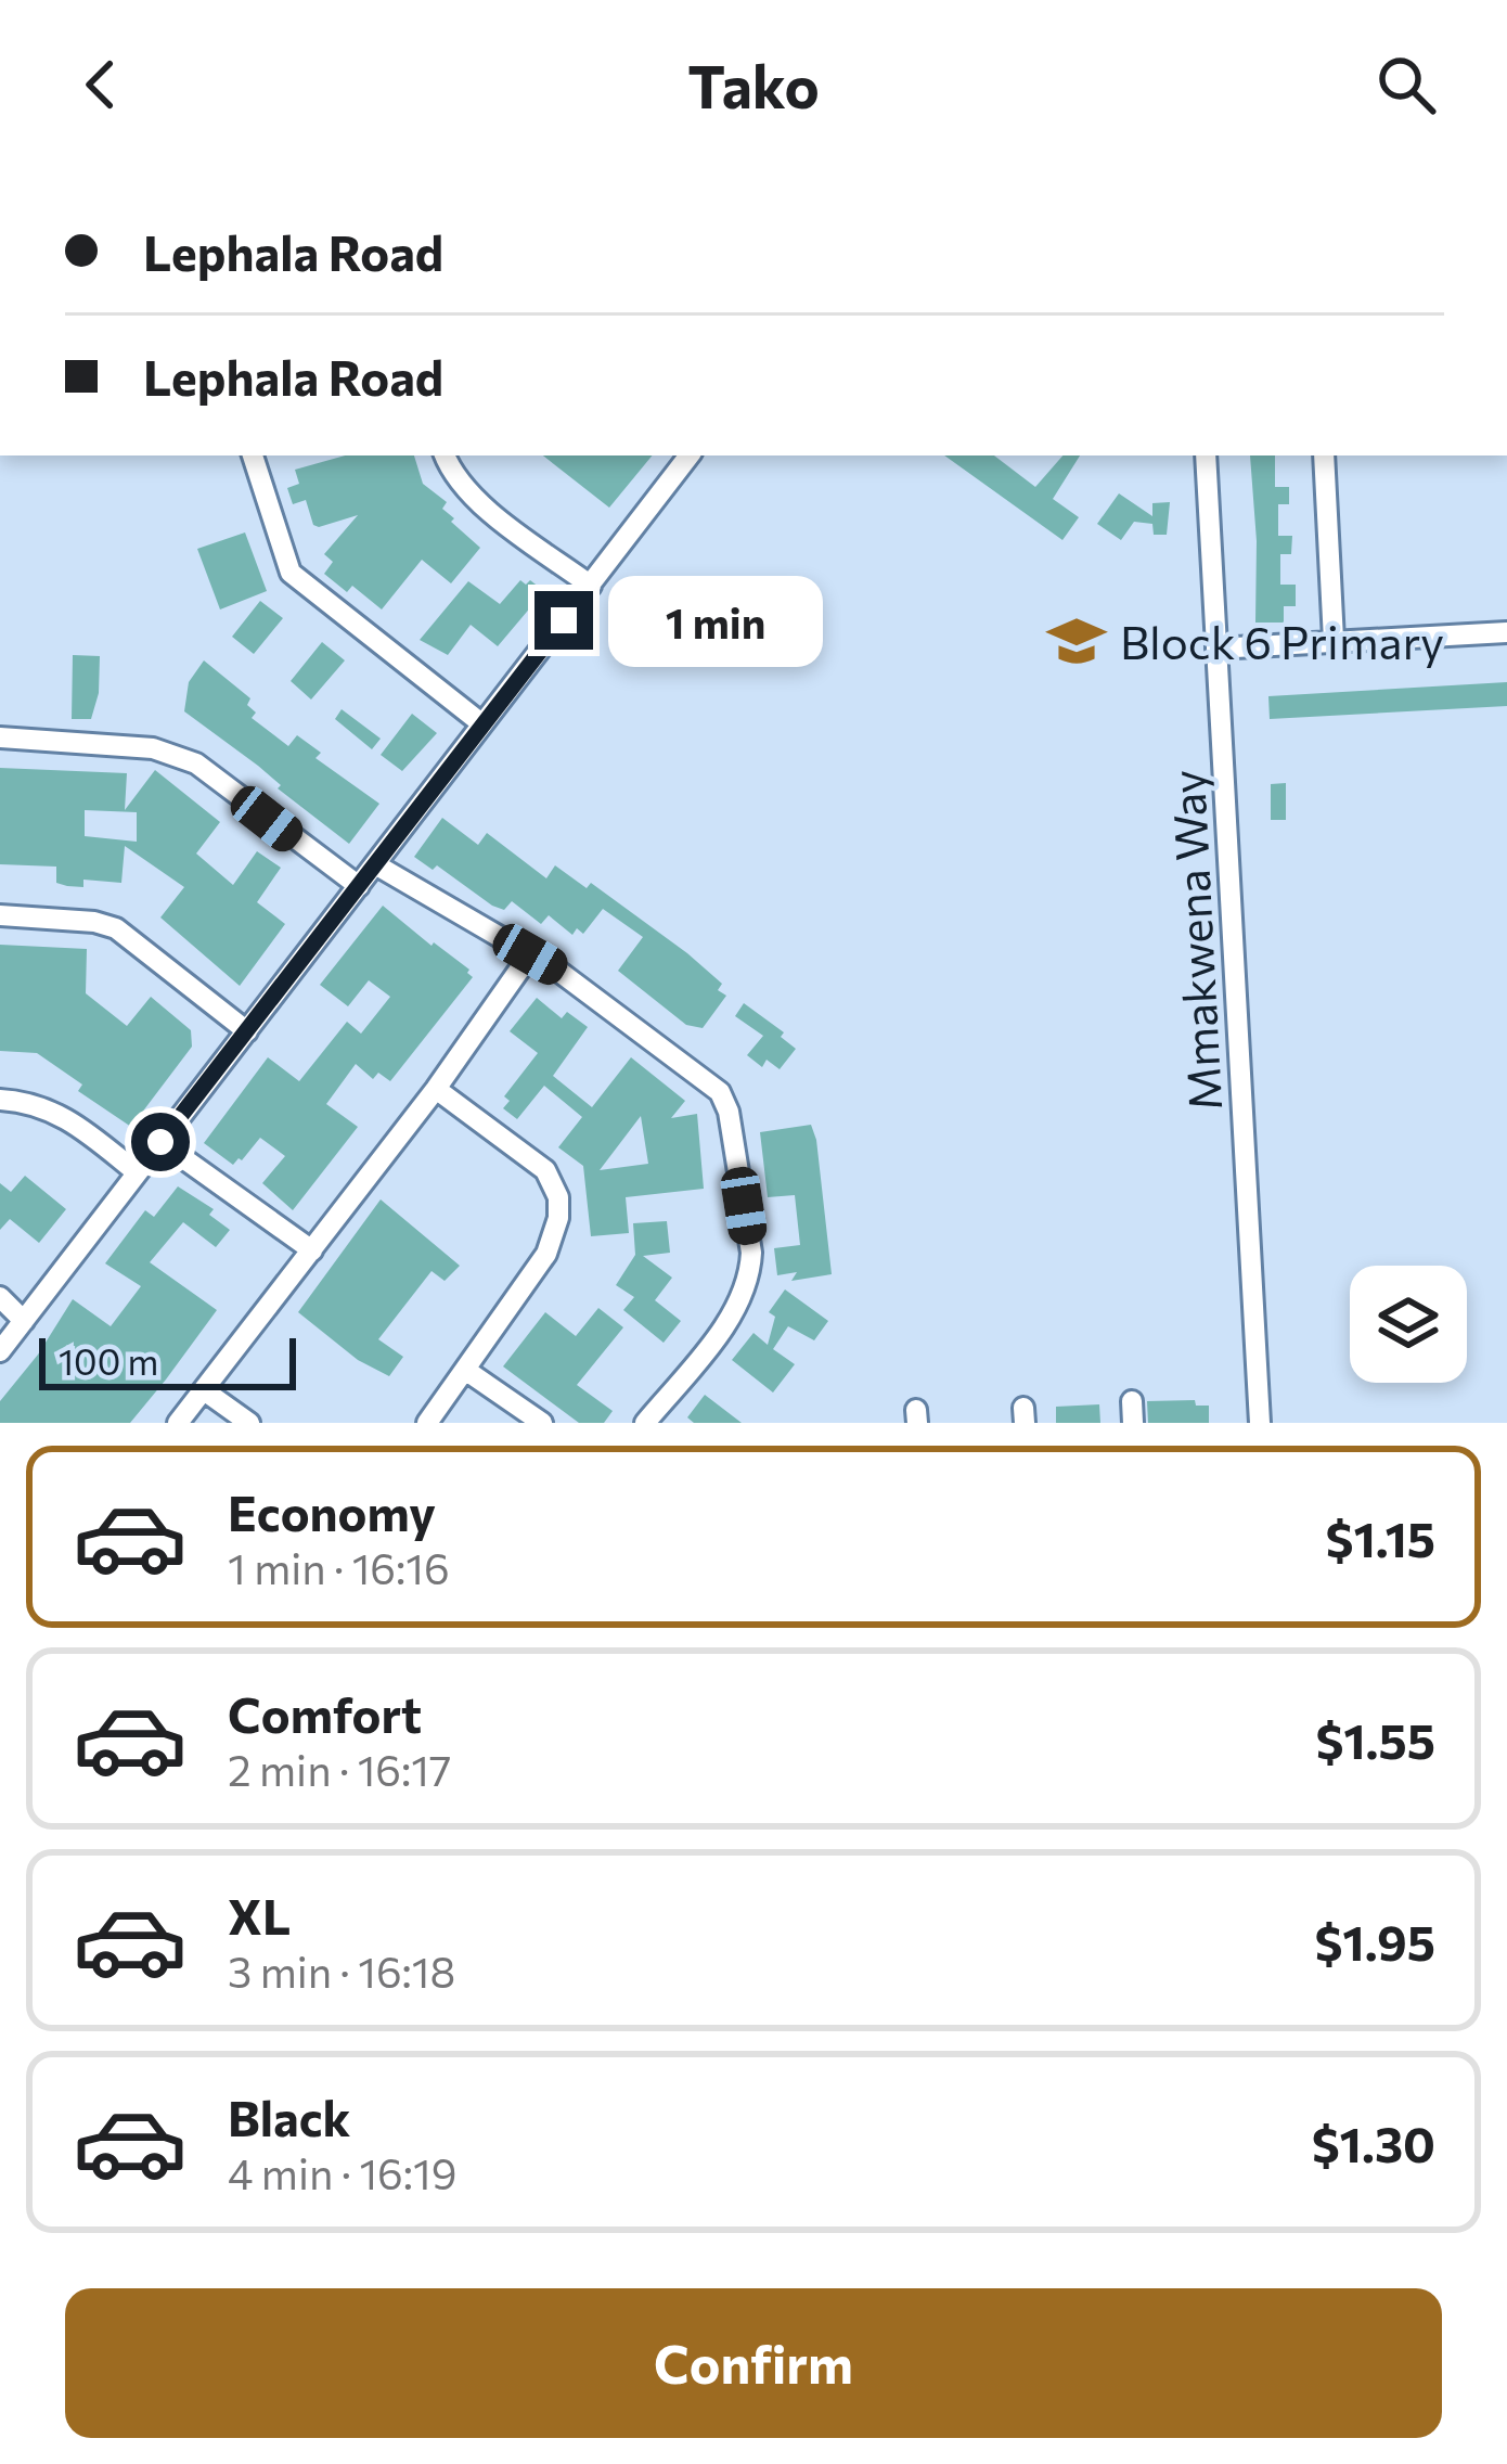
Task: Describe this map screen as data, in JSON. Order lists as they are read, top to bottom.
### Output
{
  "streets": {
    "street": ["Mmakwena Way"]
  },
  "places": {
    "school or university": ["Block 6 Primary"]
  },
  "scale_bar": "100 m",
  "page": {
    "header": "Tako",
    "banner": ["Lephala Road", "Lephala Road"],
    "bubble": "1 min",
    "scale": "100 m",
    "list": [
      {
        "name": "Economy",
        "note": "1 min · 16:16",
        "value": "$1.15"
      },
      {
        "name": "Comfort",
        "note": "2 min · 16:17",
        "value": "$1.55"
      },
      {
        "name": "XL",
        "note": "3 min · 16:18",
        "value": "$1.95"
      },
      {
        "name": "Black",
        "note": "4 min · 16:19",
        "value": "$1.30"
      }
    ],
    "buttons": "Confirm"
  }
}
